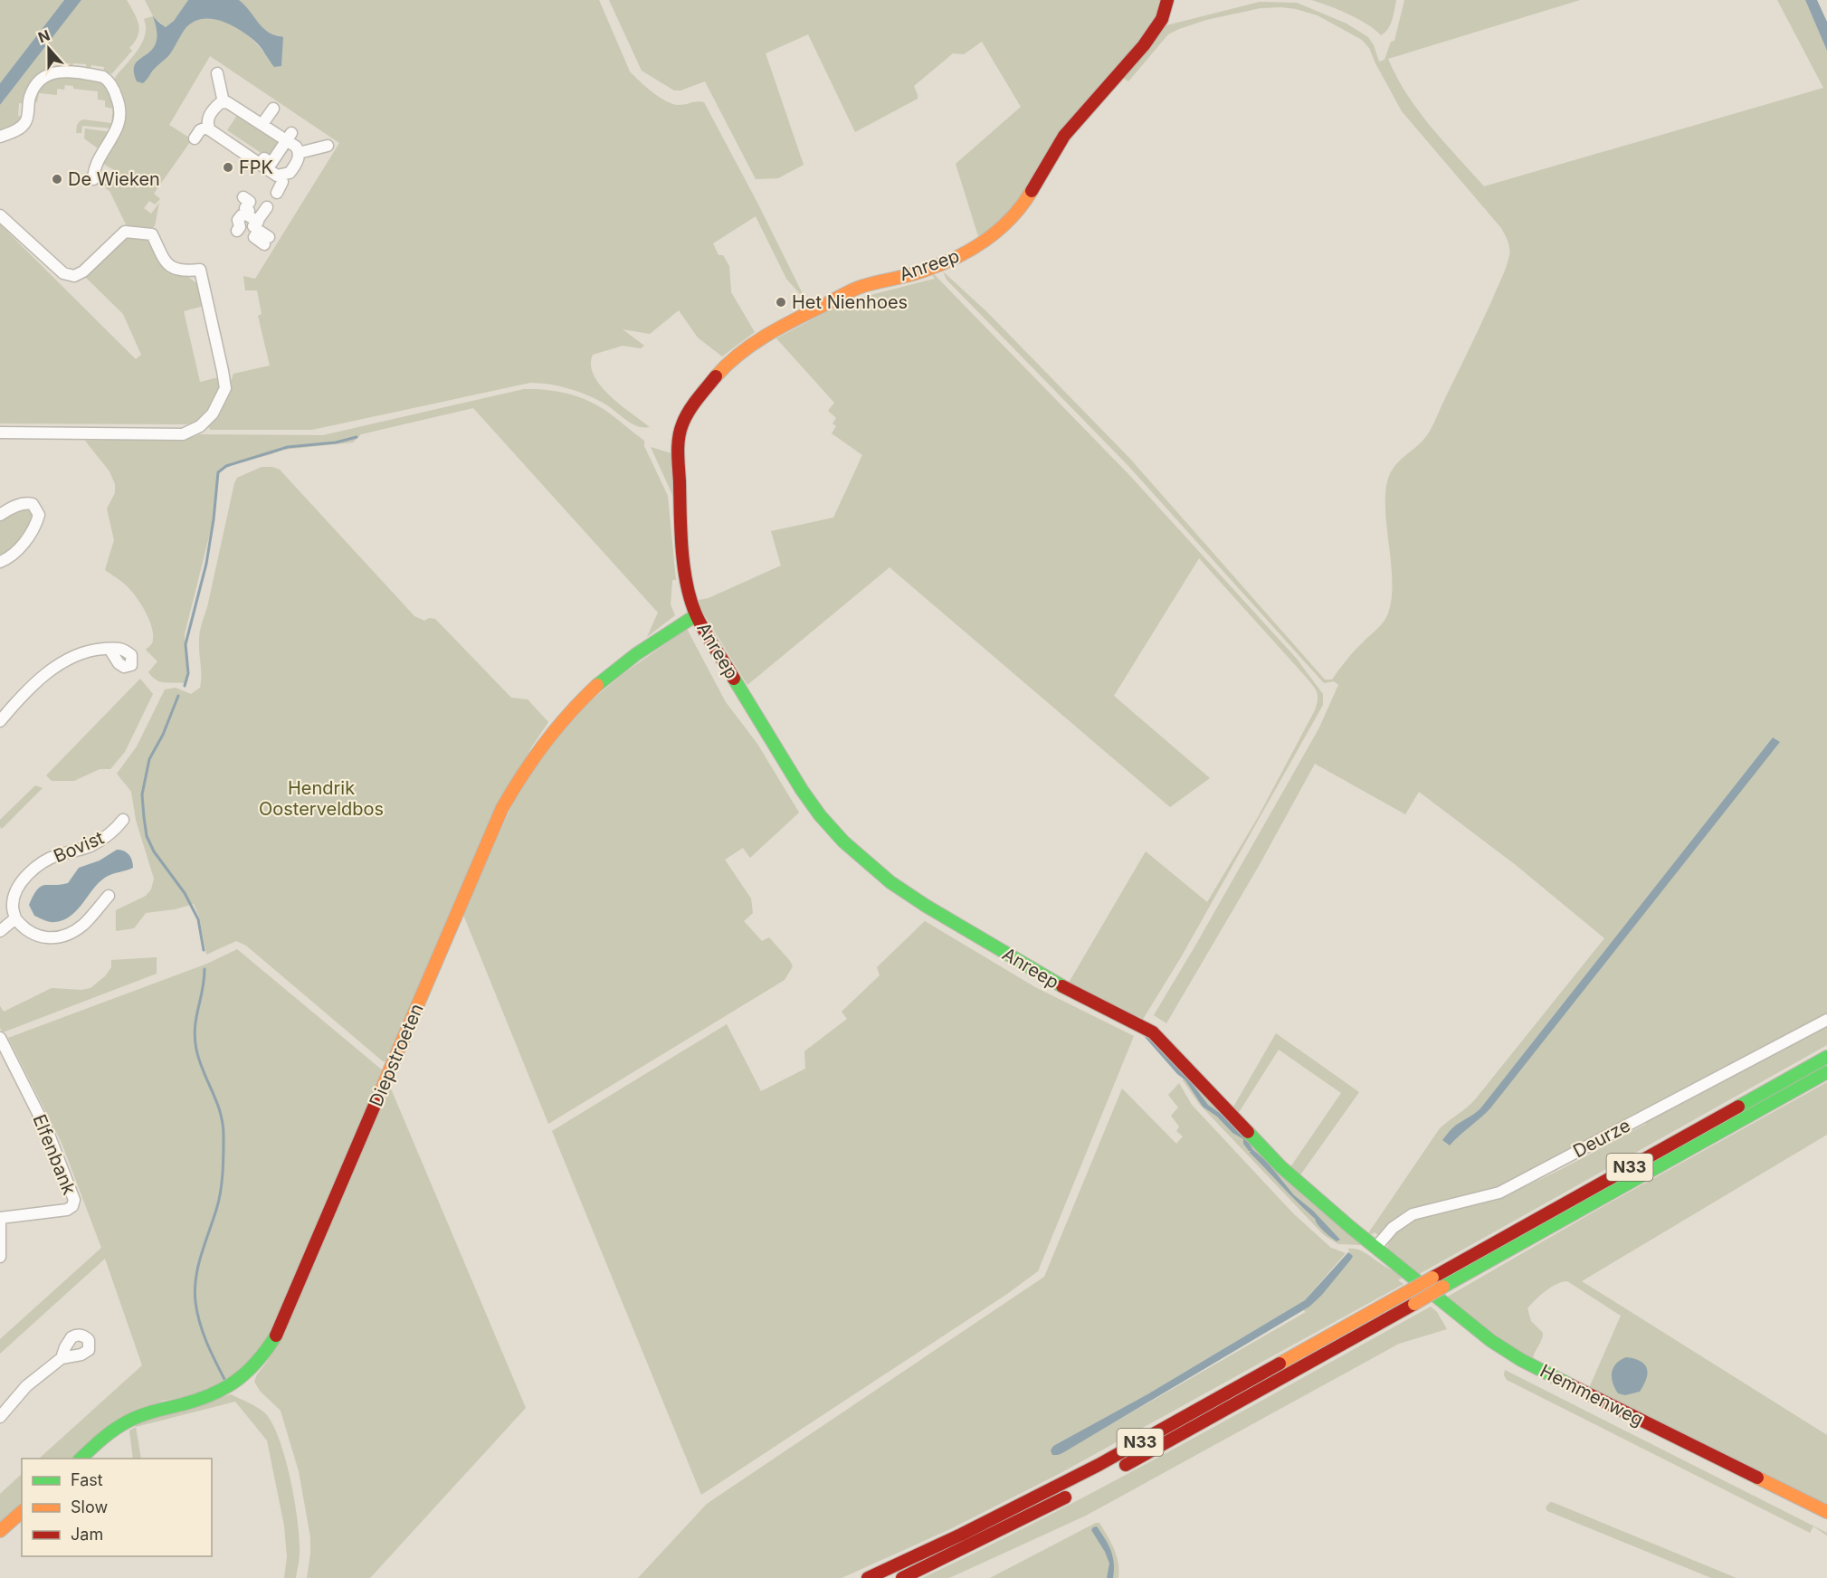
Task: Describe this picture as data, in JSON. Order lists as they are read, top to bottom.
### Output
{
  "streets": {
    "main road": [
      "Anreep",
      "Diepstroeten",
      "N33",
      "Hemmenweg"
    ],
    "street": ["Bovist", "Deurze", "Elfenbank"]
  },
  "crossings": [
    ["Anreep", "Diepstroeten"],
    ["Anreep", "Deurze"],
    ["Anreep", "Hemmenweg"],
    ["Deurze", "Hemmenweg"]
  ],
  "parks": ["Hendrik Oosterveldbos"],
  "places": ["FPK", "De Wieken", "Het Nienhoes"],
  "legend": ["Fast", "Slow", "Jam"],
  "north": "top"
}
